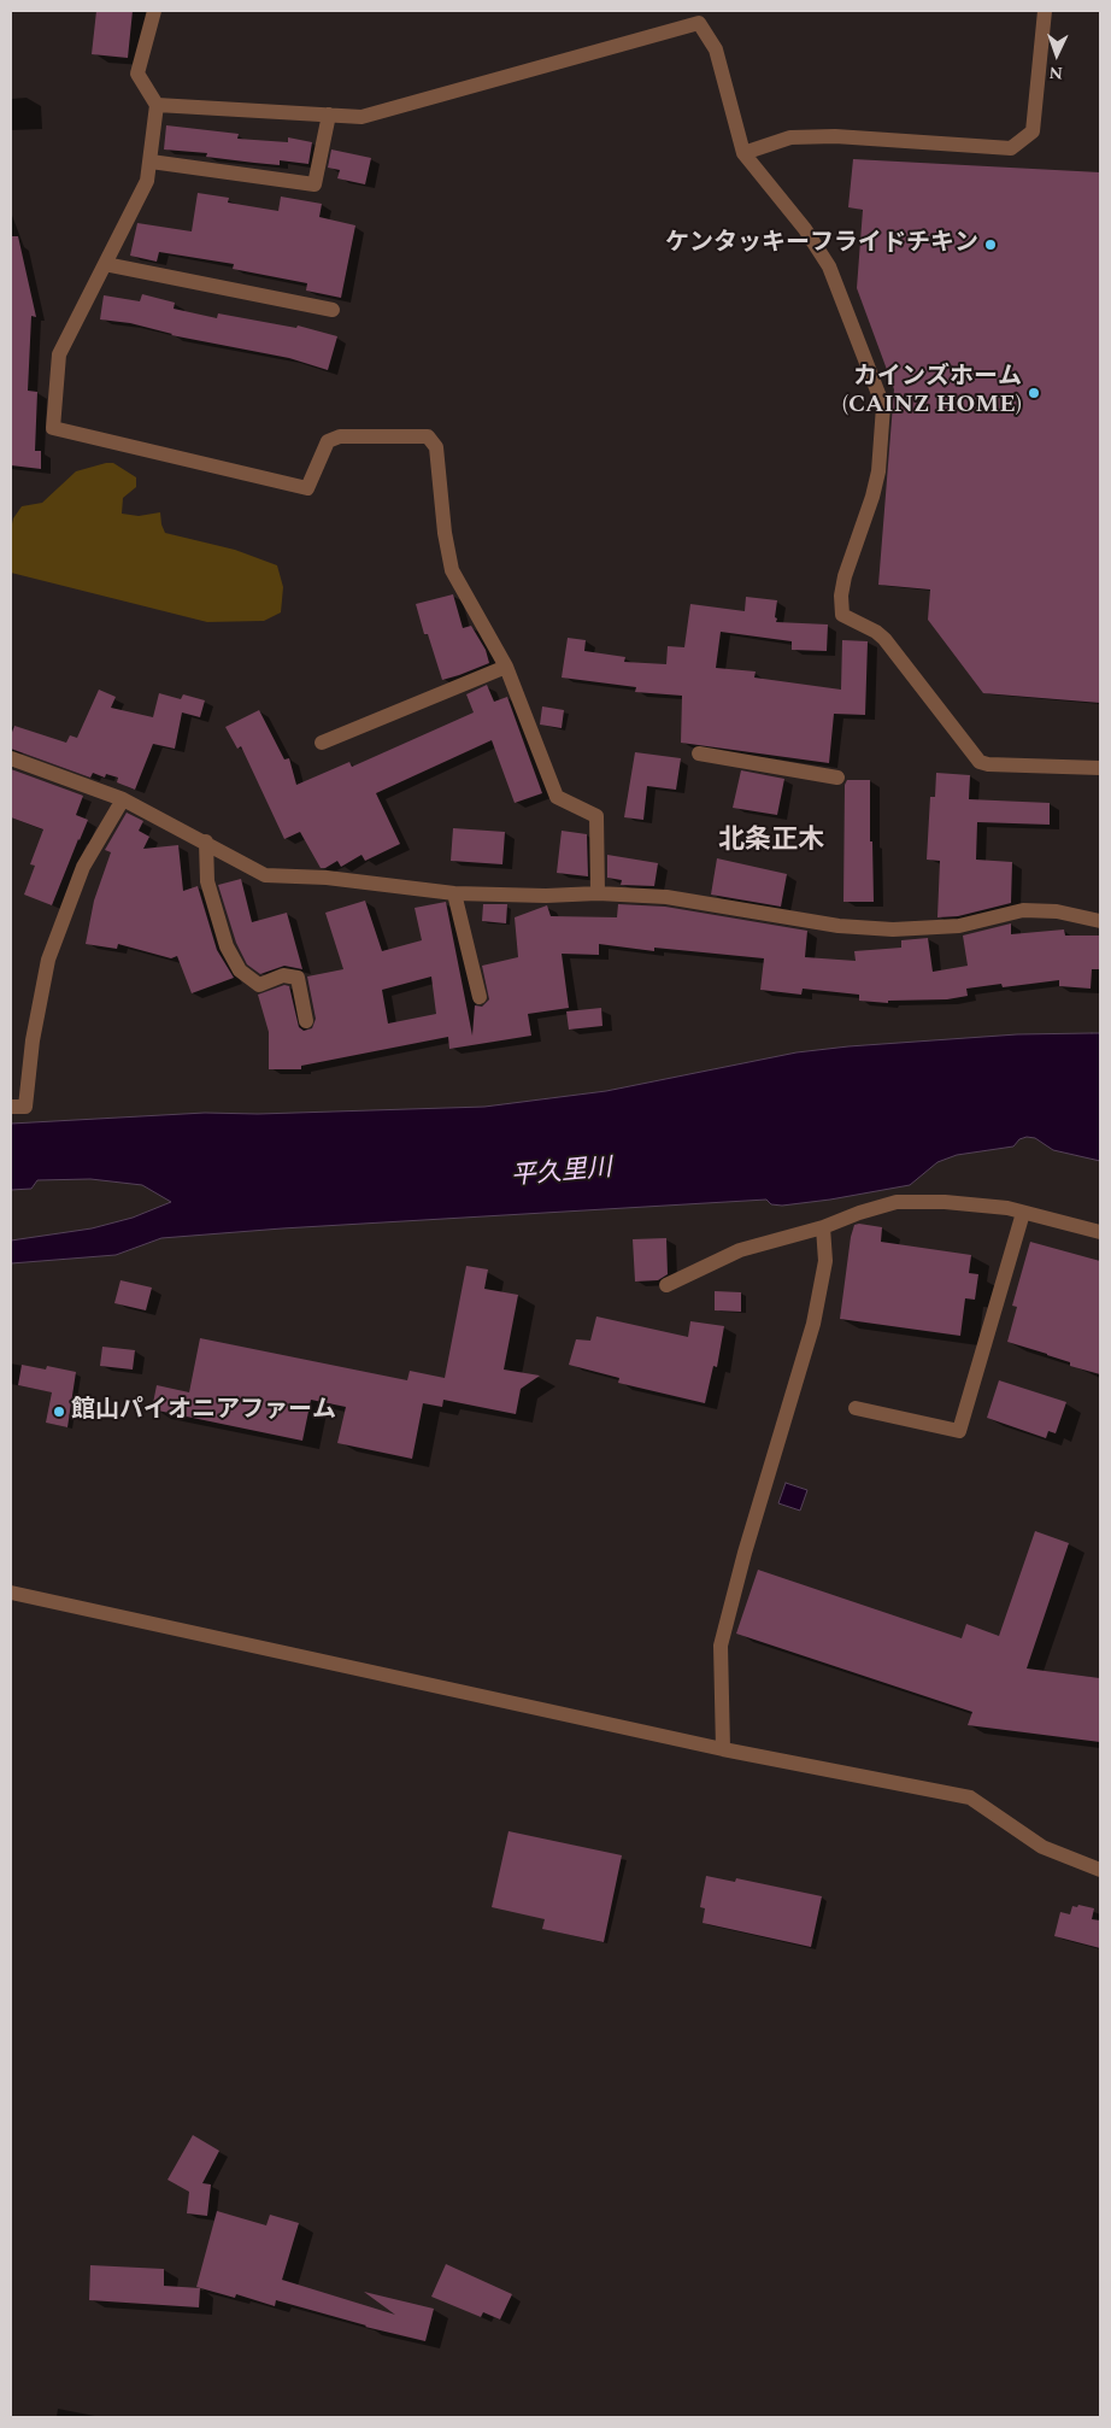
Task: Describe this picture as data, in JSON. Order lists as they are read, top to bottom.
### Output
{
  "districts": ["北条正木"],
  "water": ["平久里川"],
  "places": ["ケンタッキーフライドチキン", "カインズホーム (CAINZ HOME)", "館山パイオニアファーム"],
  "north": "bottom"
}
